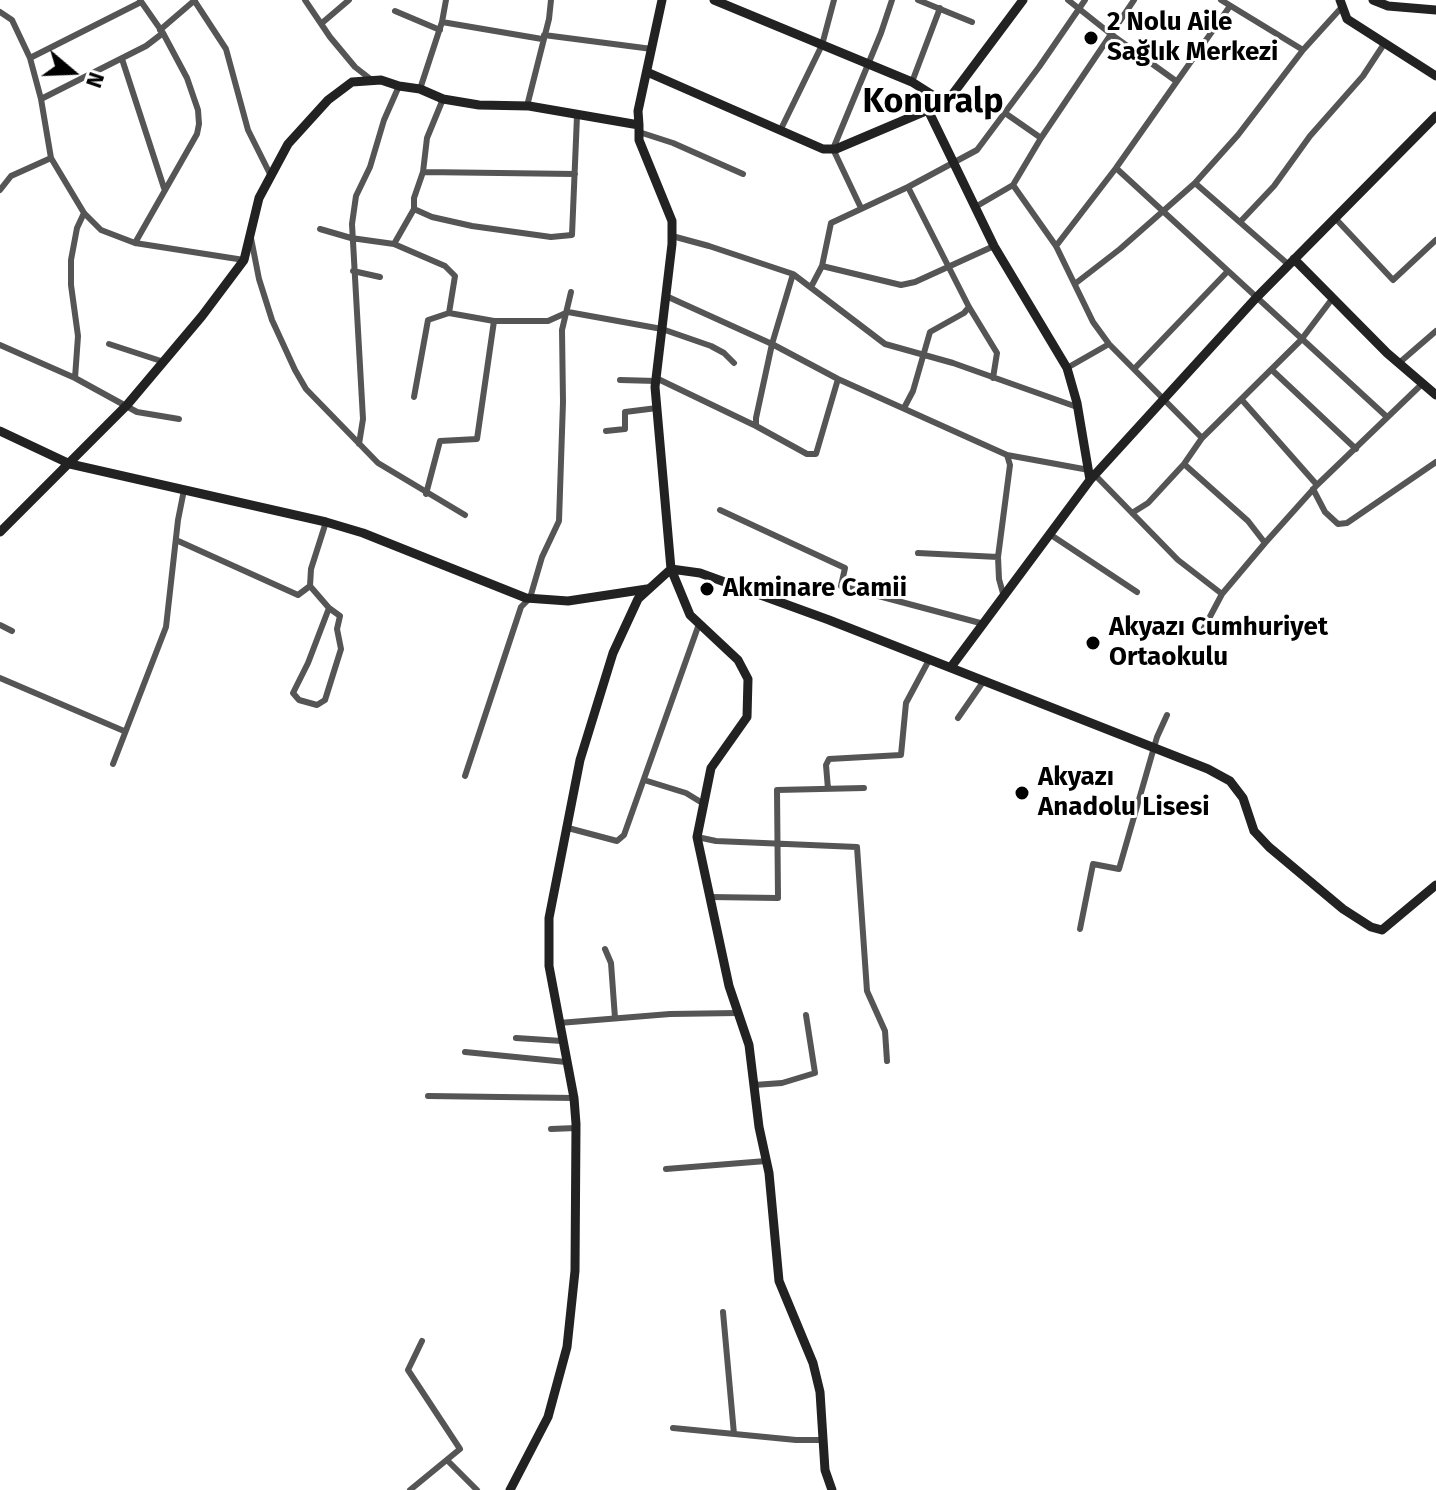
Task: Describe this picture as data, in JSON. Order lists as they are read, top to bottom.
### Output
{
  "districts": ["Konuralp"],
  "places": [
    "2 Nolu Aile Sağlık Merkezi",
    "Akminare Camii",
    "Akyazı Cumhuriyet Ortaokulu",
    "Akyazı Anadolu Lisesi"
  ],
  "north": "right"
}
